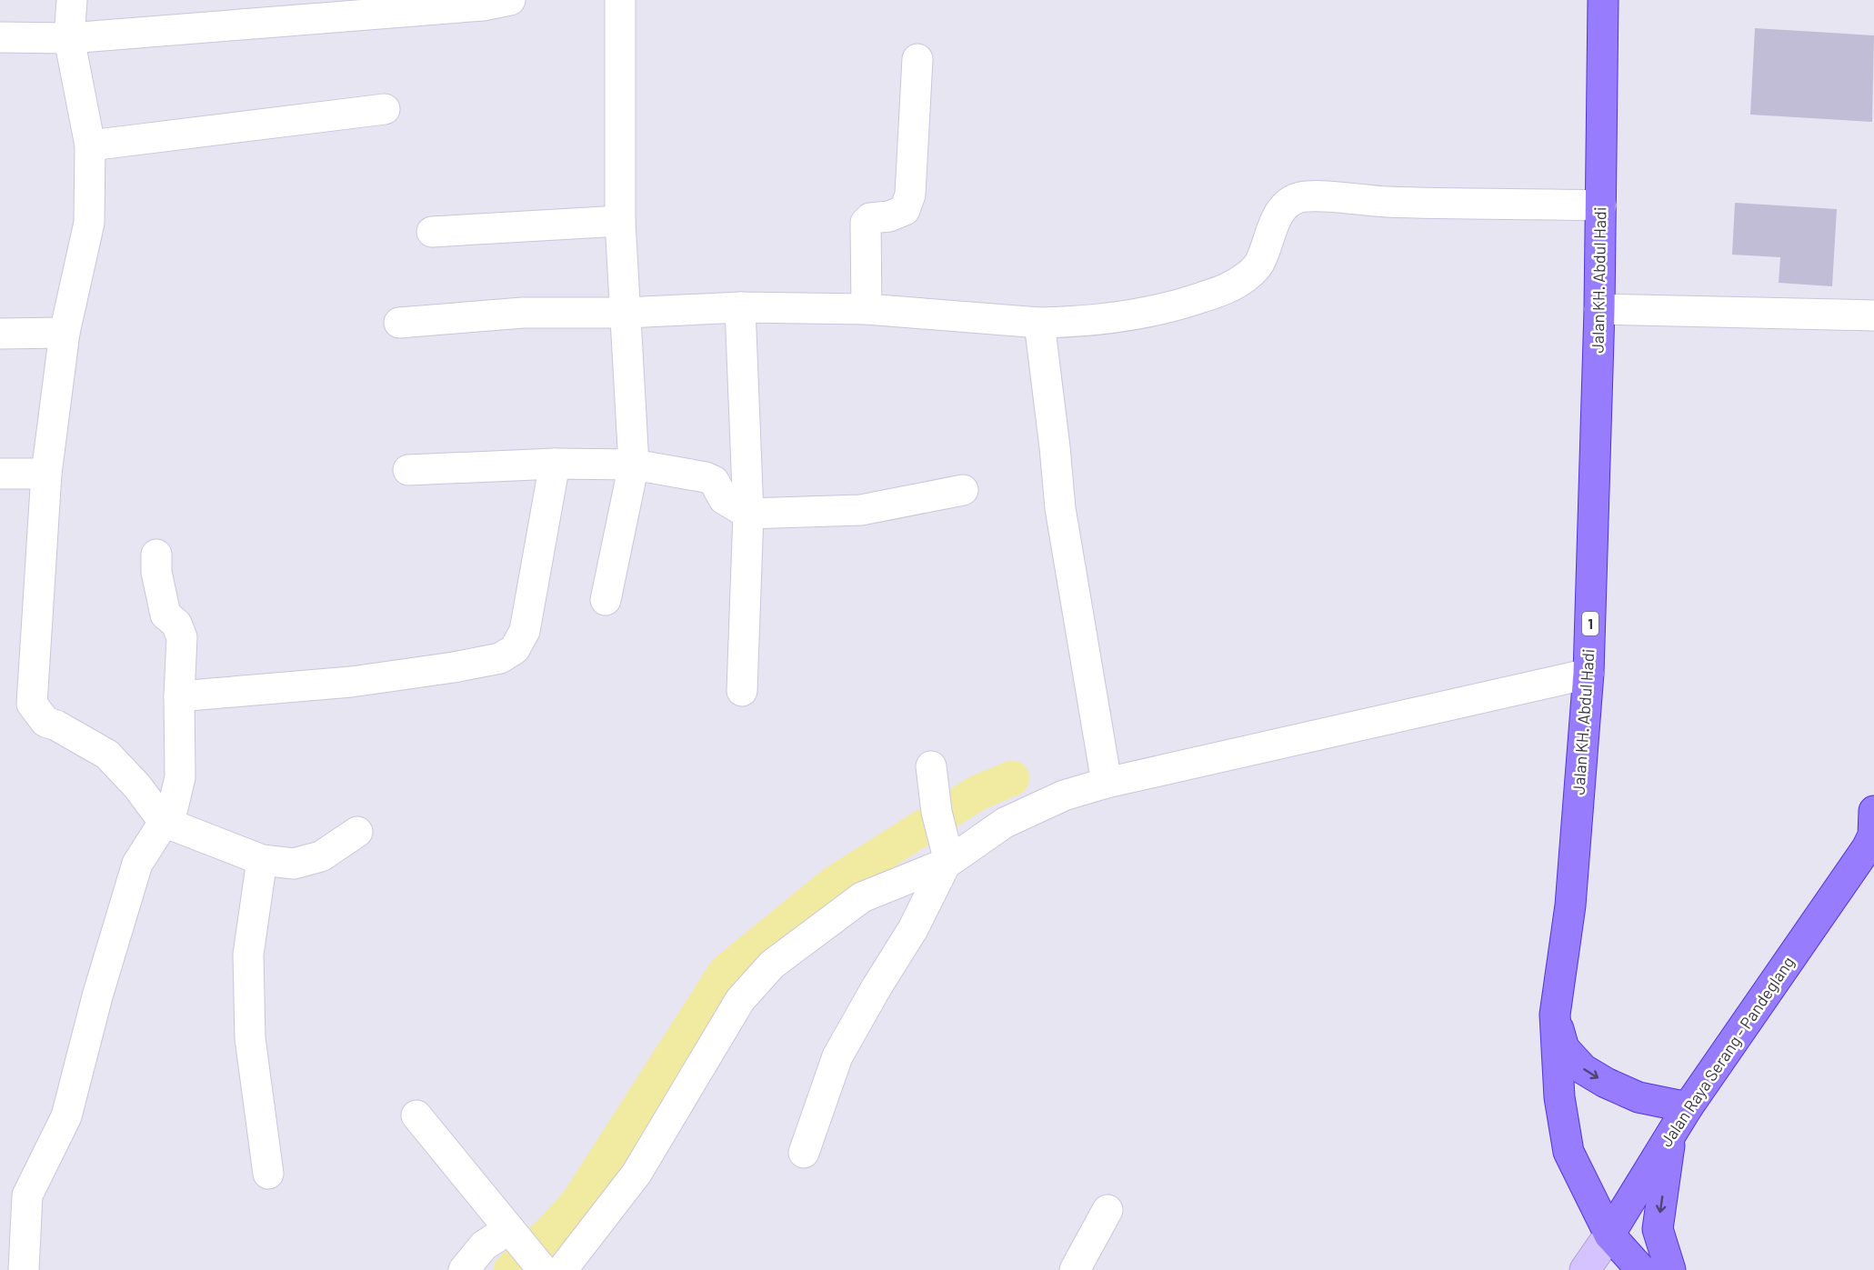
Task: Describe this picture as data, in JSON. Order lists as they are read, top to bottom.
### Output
{
  "streets": {
    "highway": ["Jalan KH. Abdul Hadi", "1", "Jalan Raya Serang - Pandeglang"]
  },
  "crossings": [
    ["Jalan KH. Abdul Hadi", "Jalan Raya Serang - Pandeglang"]
  ]
}
